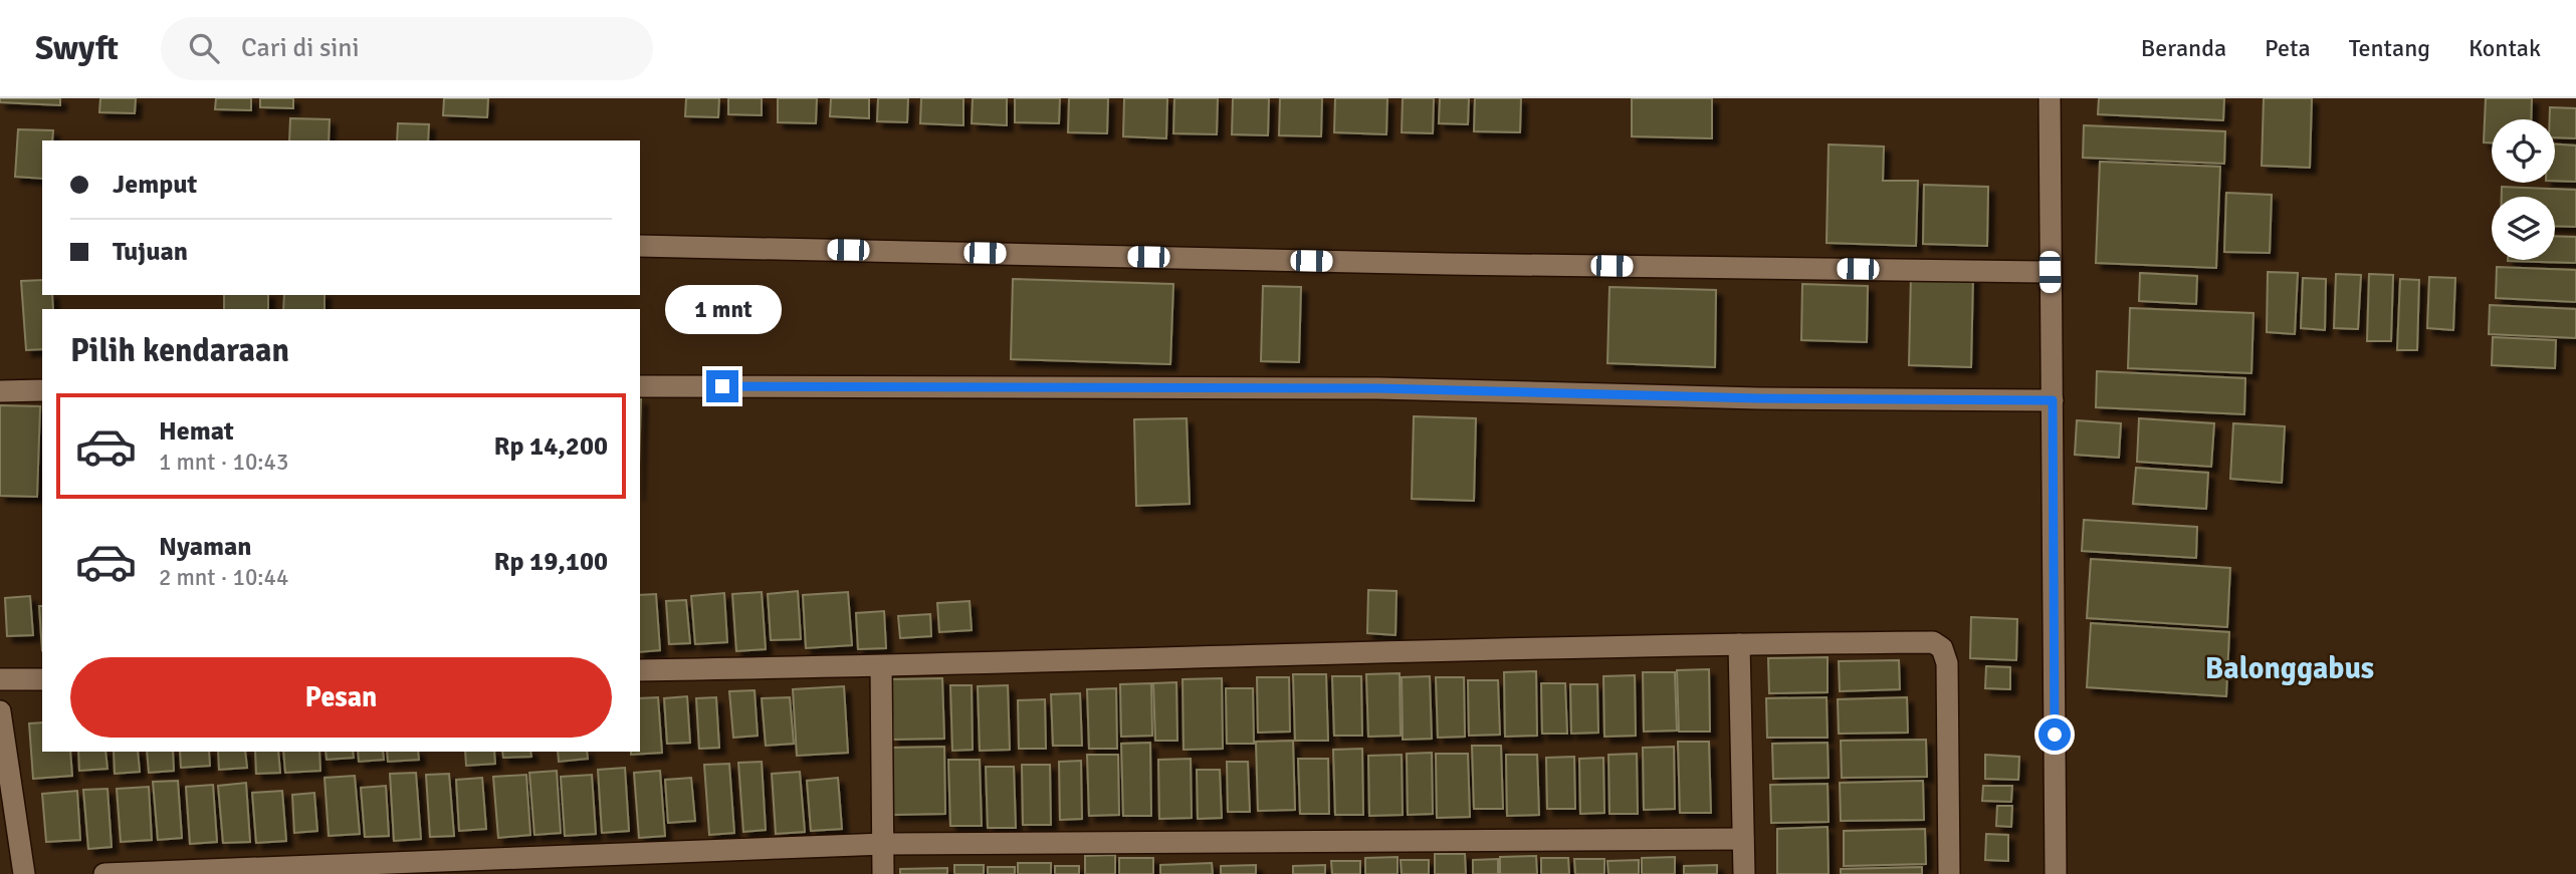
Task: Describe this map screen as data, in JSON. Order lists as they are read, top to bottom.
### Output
{
  "districts": ["Balonggabus"],
  "page": {
    "header": "Swyft",
    "search": "Cari di sini",
    "nav": [
      "Beranda",
      "Peta",
      "Tentang",
      "Kontak"
    ],
    "banner": ["Jemput", "Tujuan"],
    "bubble": "1 mnt",
    "heading": "Pilih kendaraan",
    "list": [
      {
        "name": "Hemat",
        "note": "1 mnt · 10:43",
        "value": "Rp 14,200"
      },
      {
        "name": "Nyaman",
        "note": "2 mnt · 10:44",
        "value": "Rp 19,100"
      }
    ],
    "buttons": "Pesan"
  }
}
